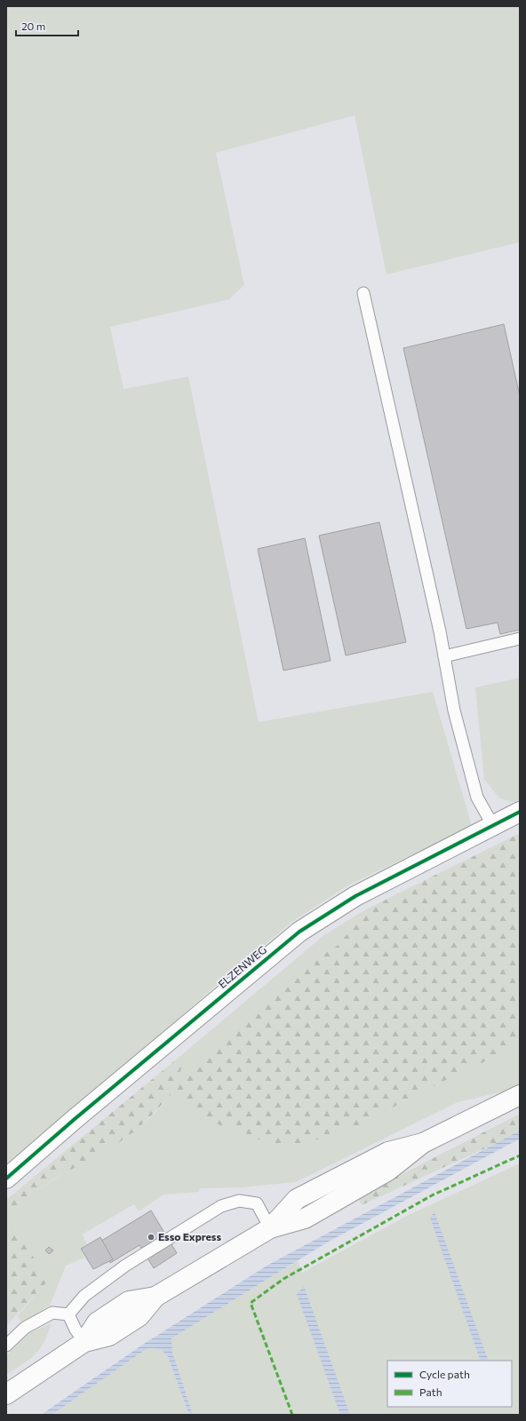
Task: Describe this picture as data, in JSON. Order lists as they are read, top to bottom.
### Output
{
  "streets": {
    "street": ["ELZENWEG"]
  },
  "places": ["Esso Express"],
  "legend": ["Cycle path", "Path"],
  "scale_bar": "20 m"
}
